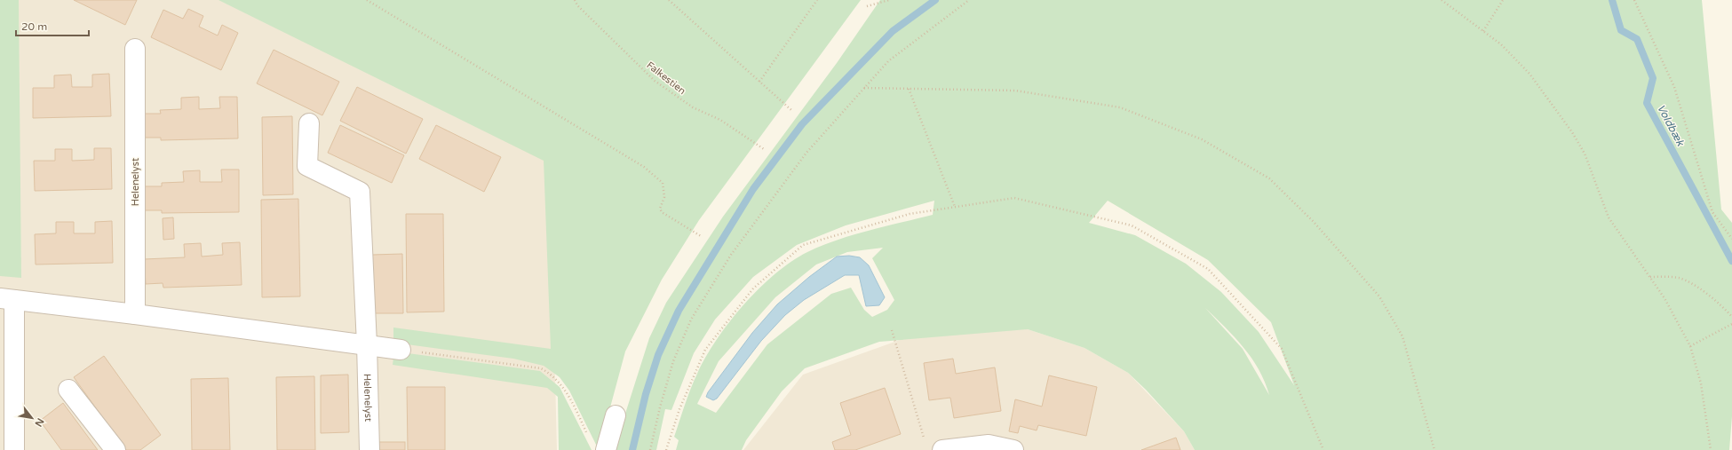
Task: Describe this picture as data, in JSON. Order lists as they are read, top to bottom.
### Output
{
  "streets": {
    "street": ["Helenelyst"],
    "path": ["Falkestien"]
  },
  "water": ["Voldbæk"],
  "scale_bar": "20 m",
  "north": "bottom right"
}
